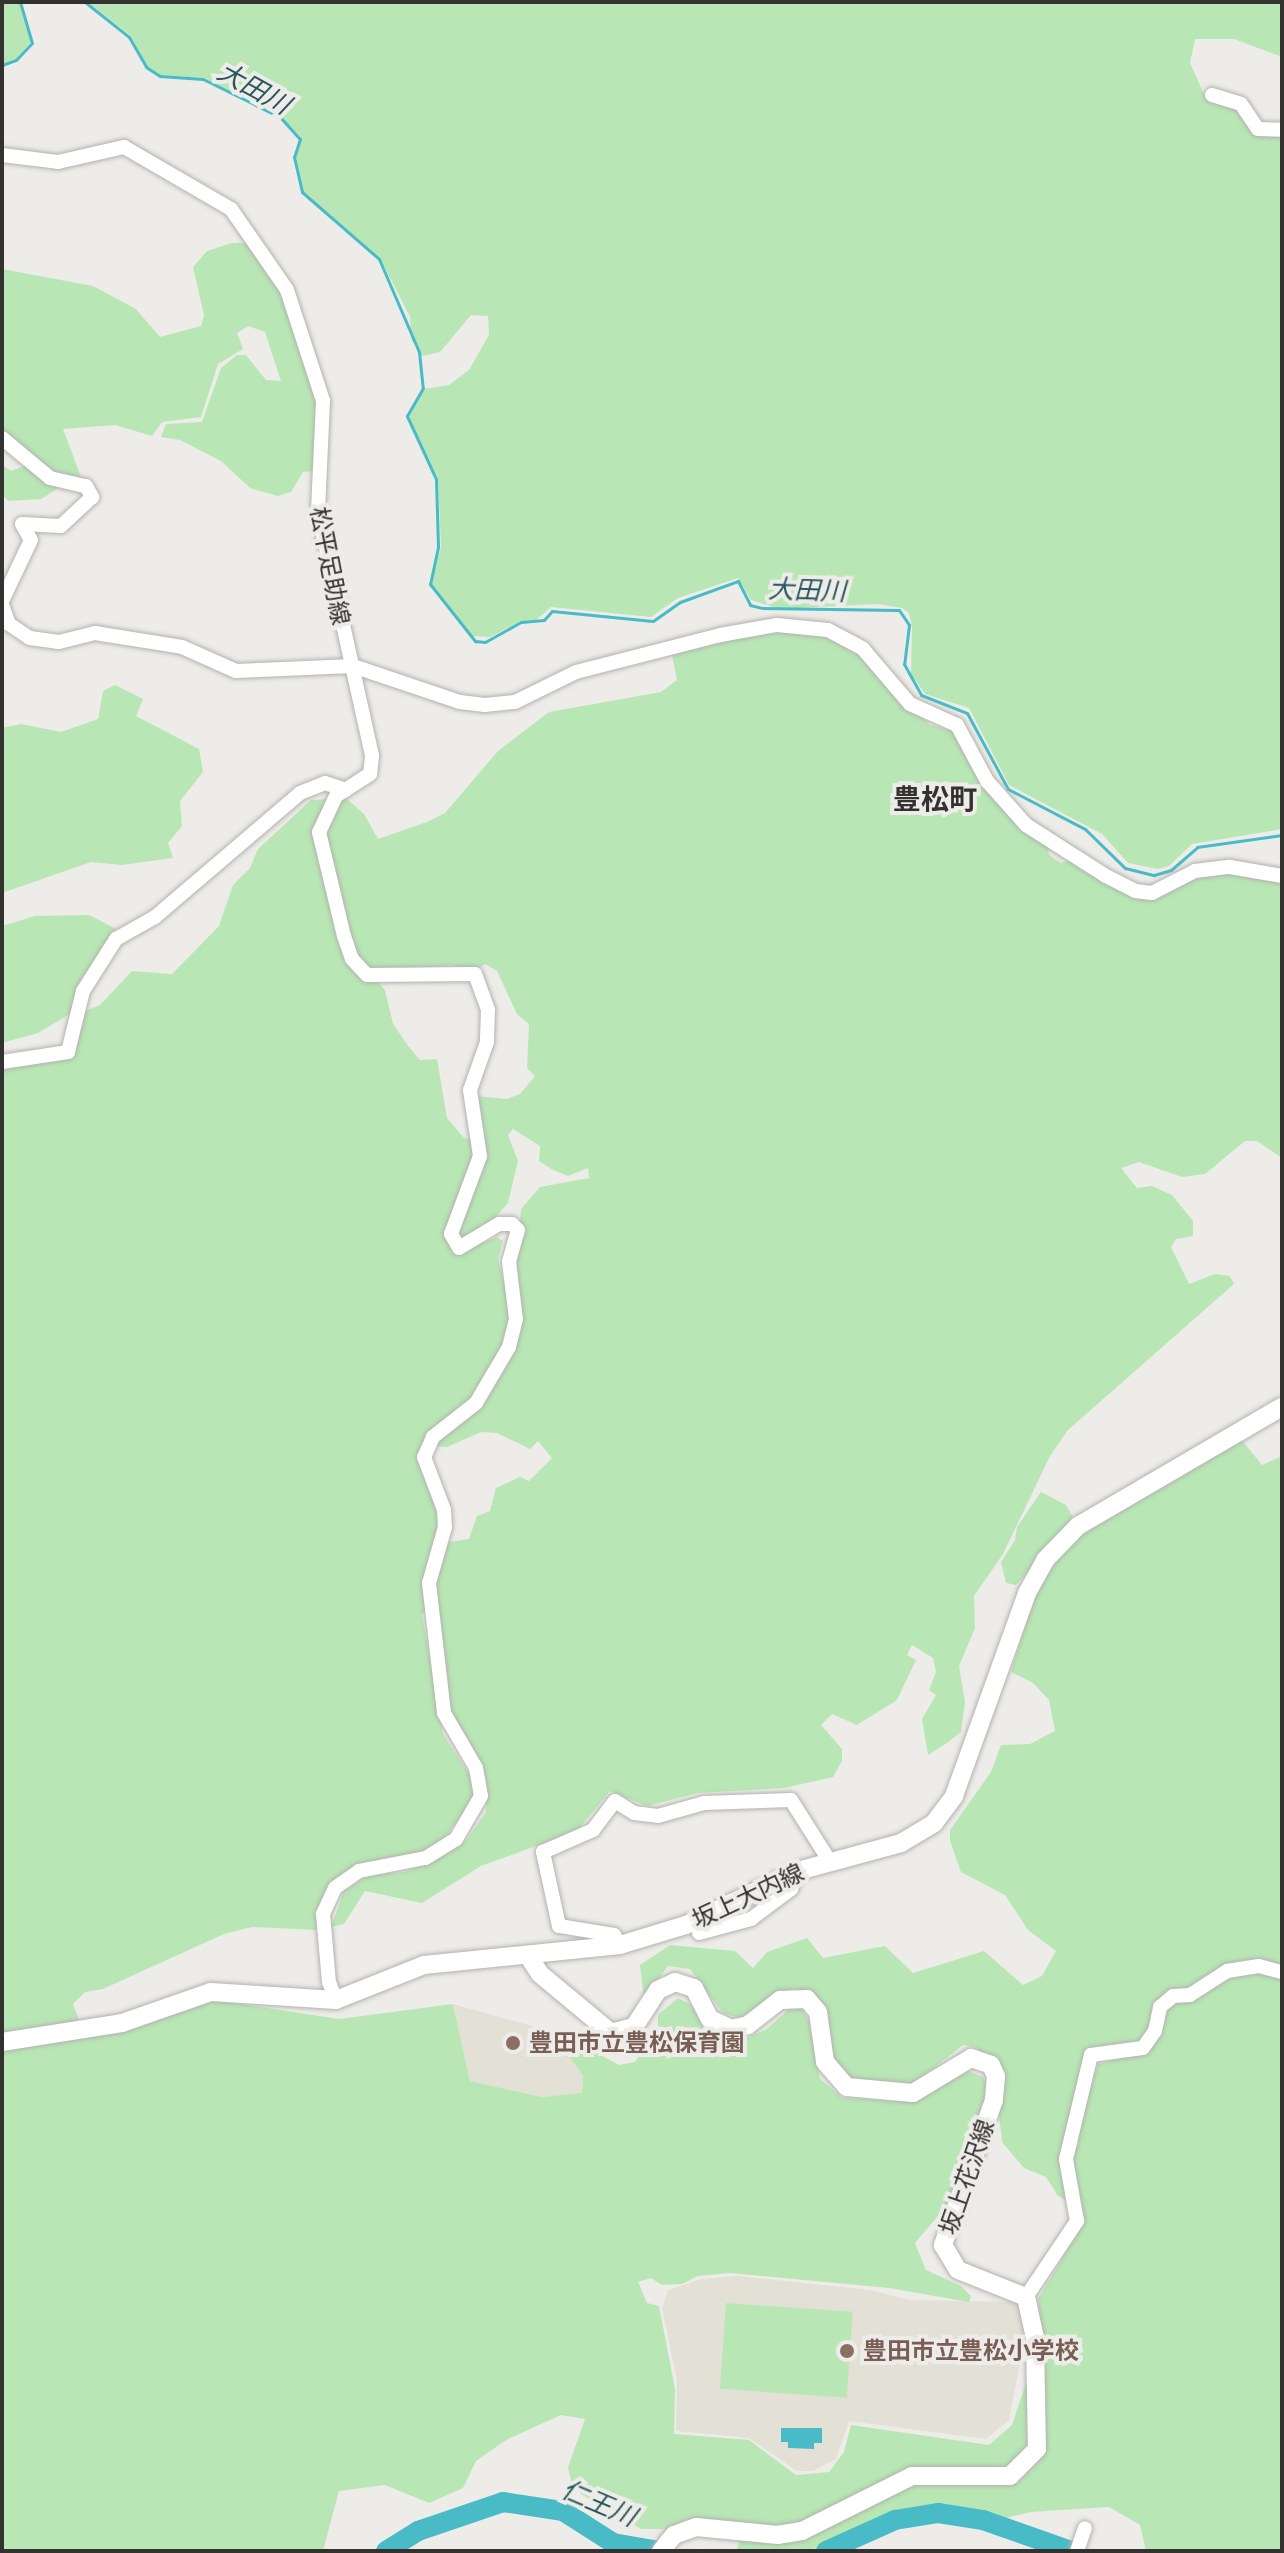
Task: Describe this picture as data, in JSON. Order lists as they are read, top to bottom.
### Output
{
  "streets": {
    "main road": ["坂上大内線", "坂上花沢線"],
    "street": ["松平足助線"]
  },
  "crossings": [
    ["坂上大内線", "坂上花沢線"]
  ],
  "districts": ["豊松町"],
  "water": ["大田川", "仁王川"],
  "places": ["豊田市立豊松保育園", "豊田市立豊松小学校"]
}
